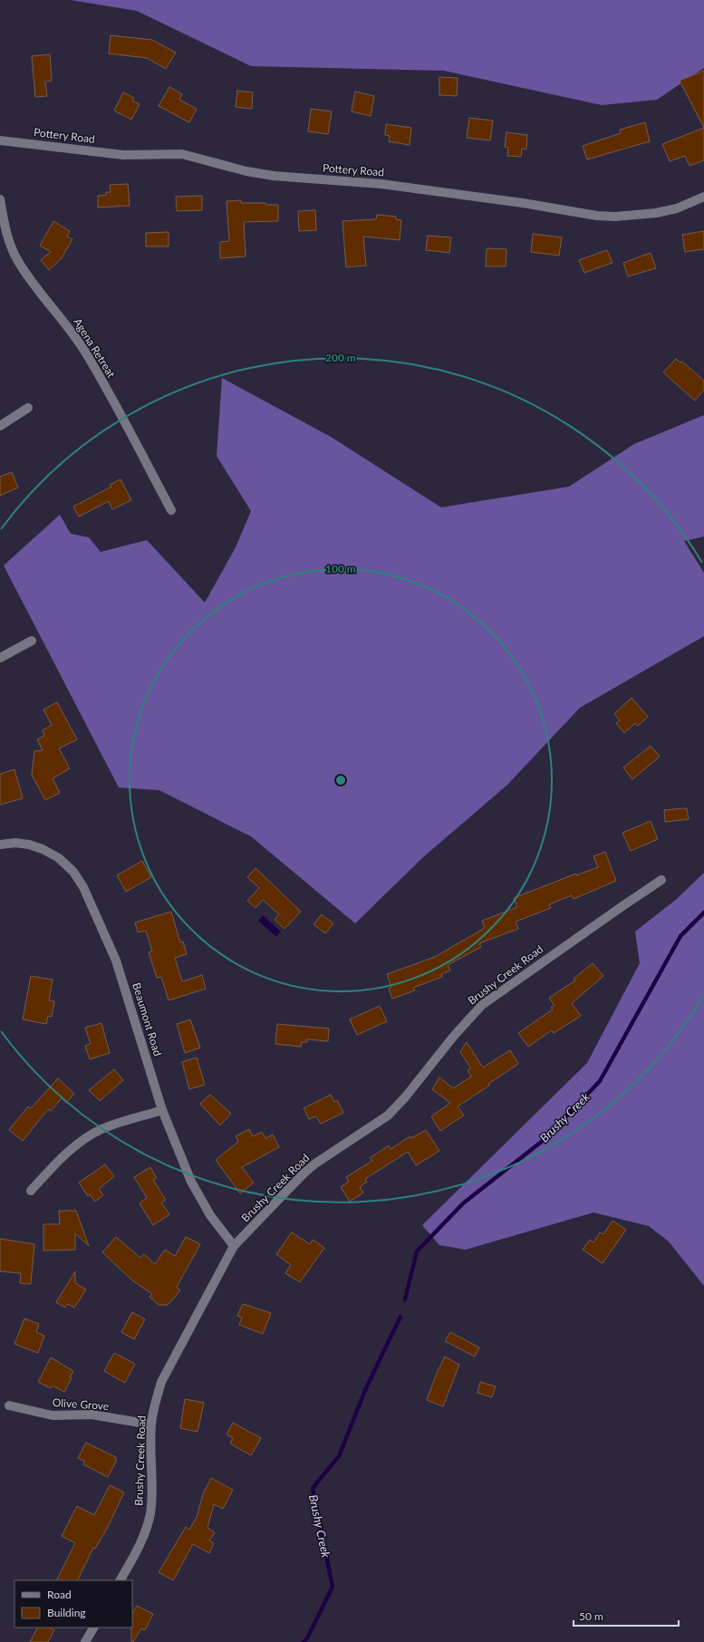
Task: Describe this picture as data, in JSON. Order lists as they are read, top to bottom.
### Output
{
  "streets": {
    "street": [
      "Pottery Road",
      "Agena Retreat",
      "Brushy Creek Road",
      "Beaumont Road",
      "Olive Grove"
    ]
  },
  "crossings": [
    ["Brushy Creek Road", "Beaumont Road"],
    ["Brushy Creek Road", "Olive Grove"]
  ],
  "water": ["Brushy Creek"],
  "legend": ["Road", "Building"],
  "scale_bar": "50 m",
  "rings": ["200 m", "100 m"]
}
